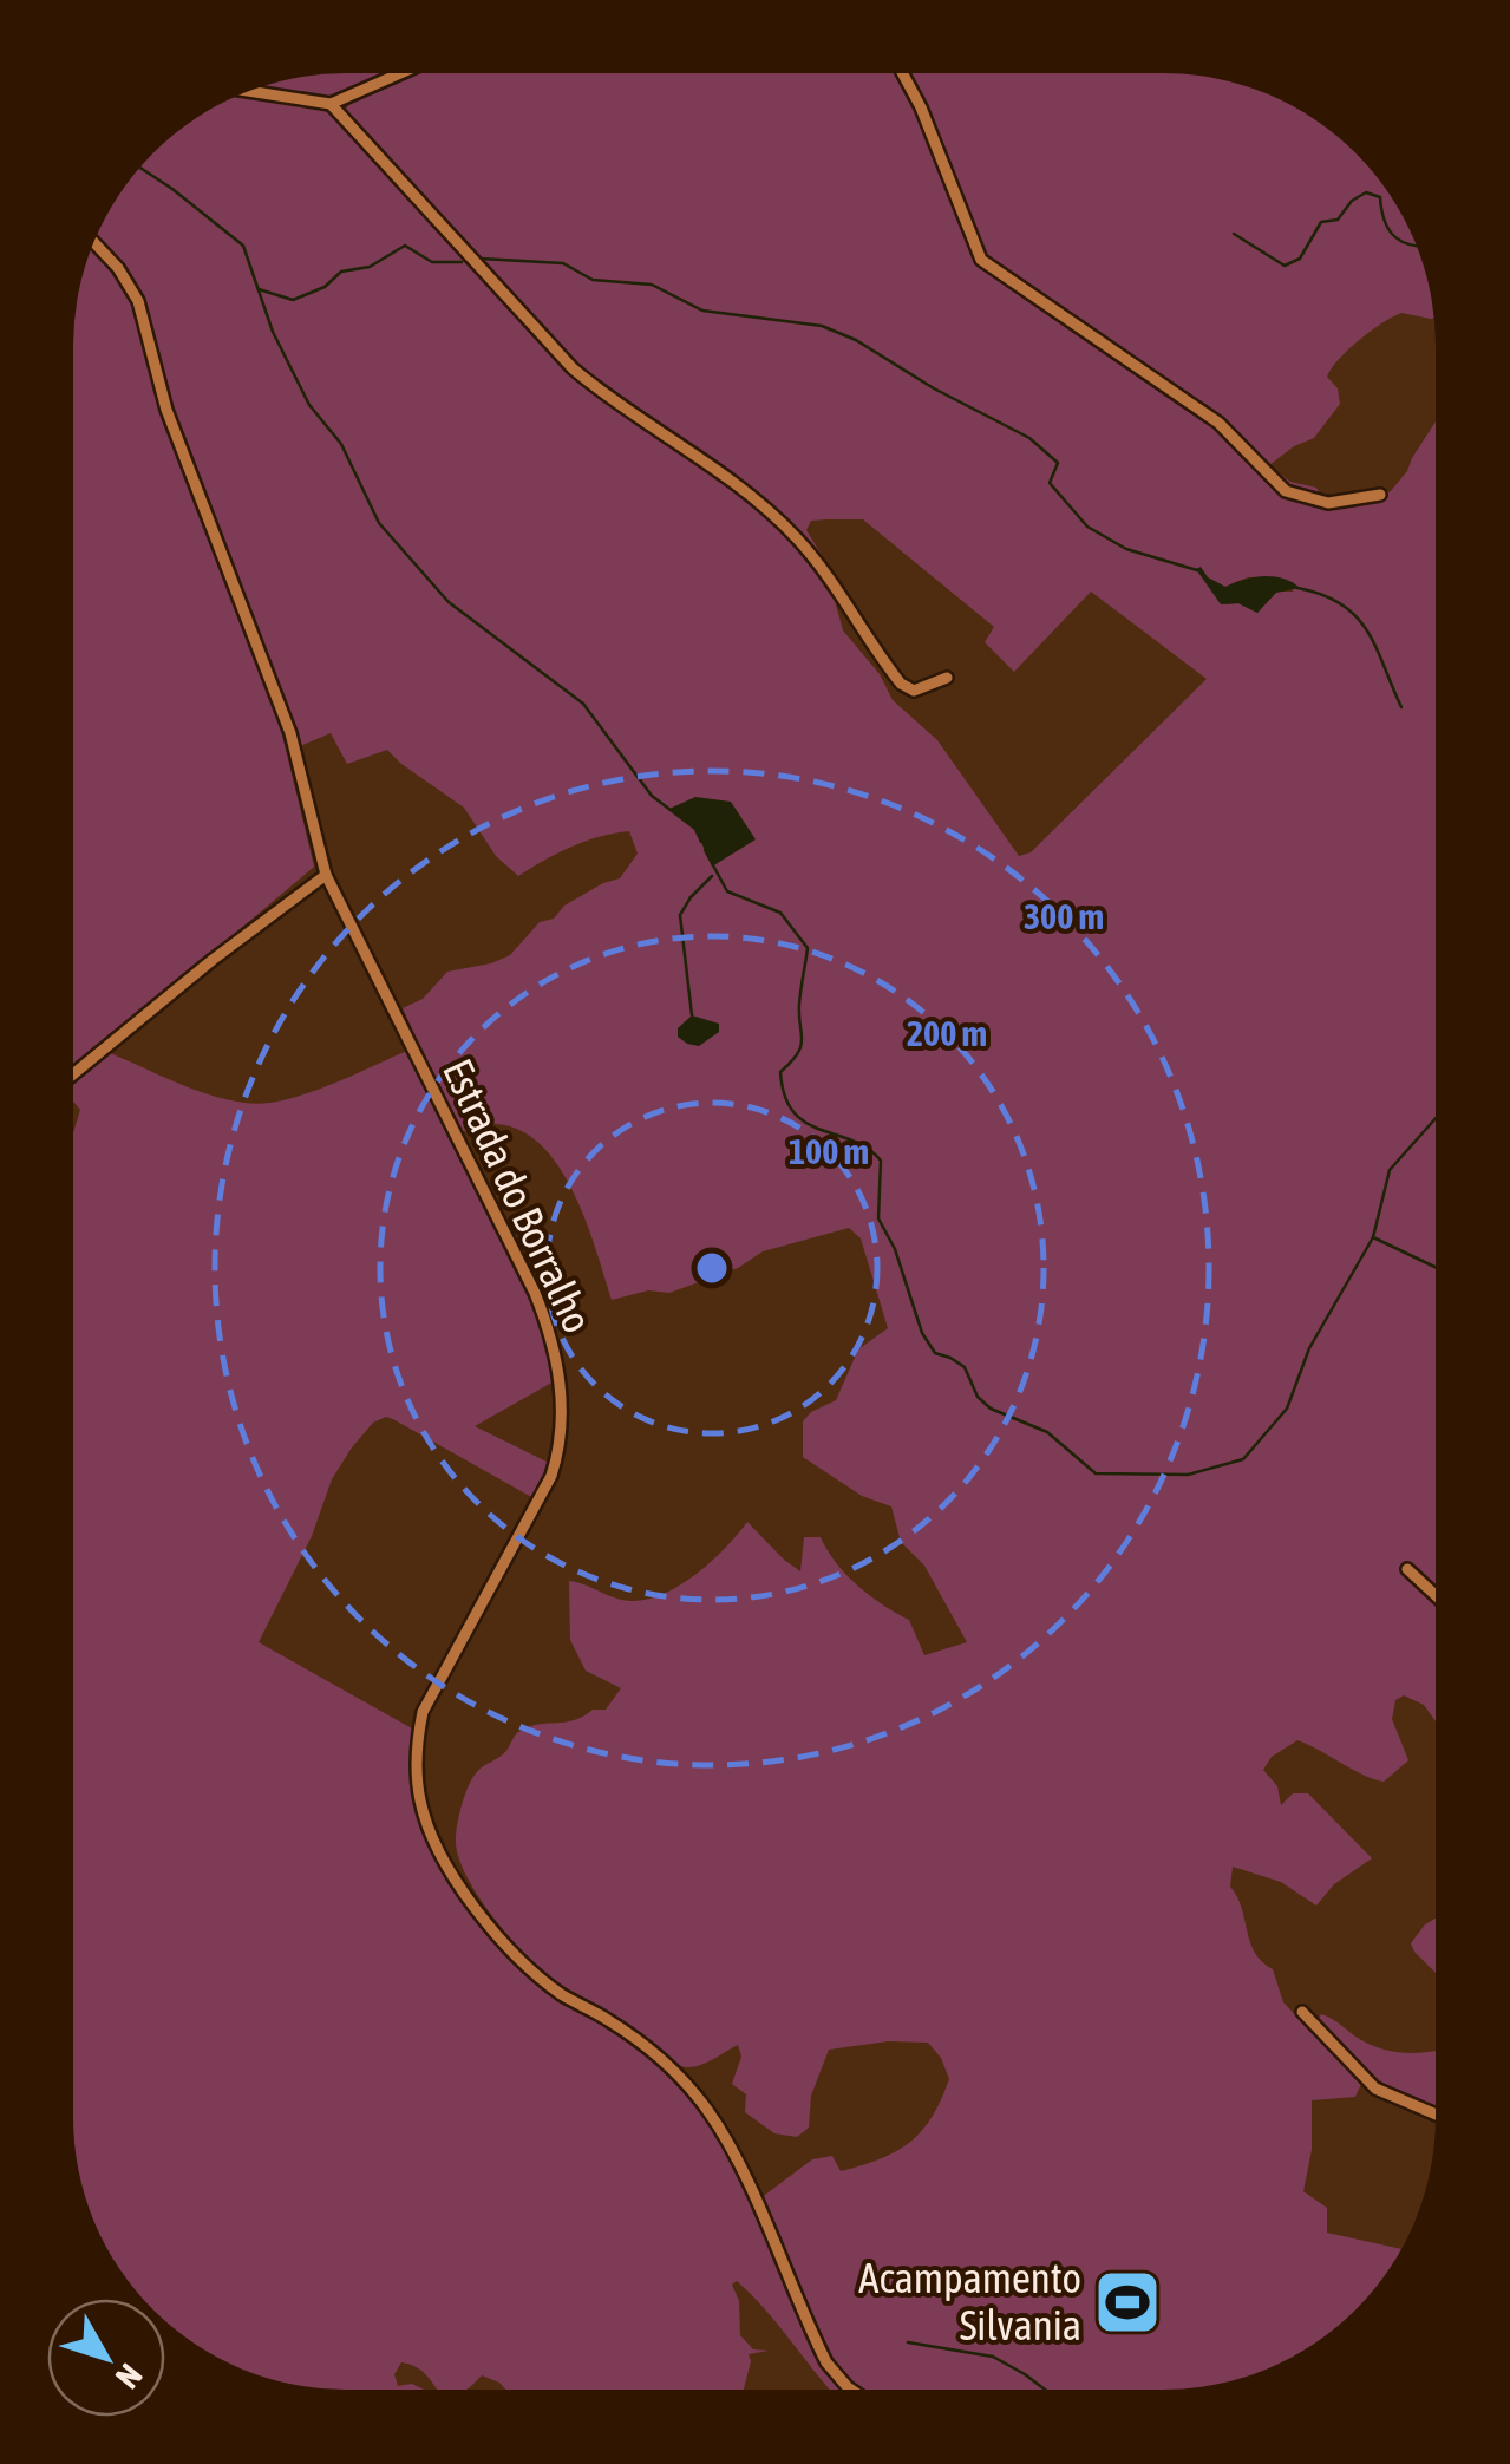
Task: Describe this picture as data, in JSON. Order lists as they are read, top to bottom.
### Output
{
  "streets": {
    "street": ["Estrada do Borralho"]
  },
  "places": {
    "sports": ["Acampamento Silvania"]
  },
  "north": "bottom right",
  "rings": ["300 m", "200 m", "100 m"]
}
